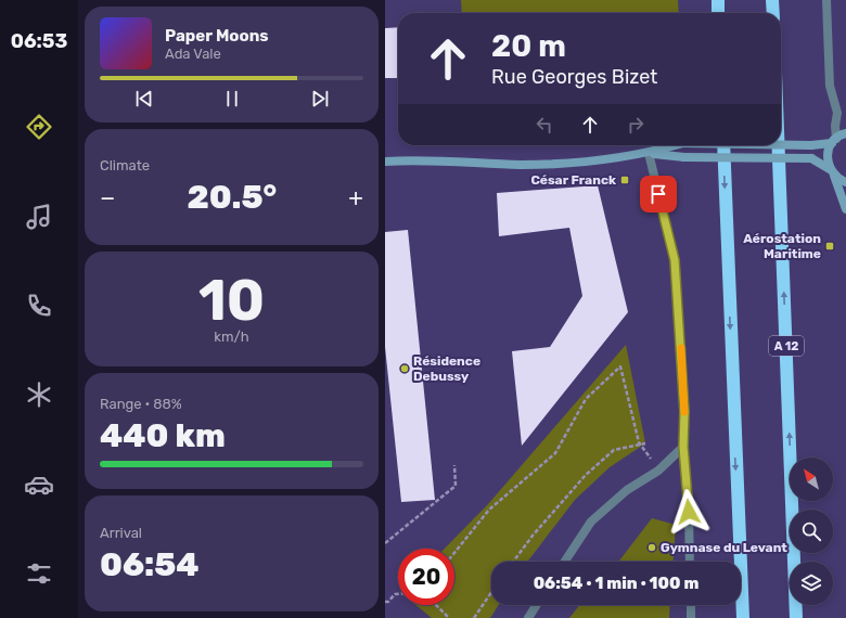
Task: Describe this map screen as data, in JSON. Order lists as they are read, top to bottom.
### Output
{
  "streets": {
    "highway": ["A 12"]
  },
  "places": {
    "transit": ["César Franck", "Aérostation Maritime"],
    "other": ["Résidence Debussy", "Gymnase du Levant"]
  },
  "north": "top left",
  "page": {
    "tabs": "06:53",
    "turn": ["20 m", "Rue Georges Bizet"],
    "song": ["Paper Moons", "Ada Vale"],
    "tile": [
      "Climate",
      ["10", "km/h"],
      ["Range · 88%", "440 km"],
      ["Arrival", "06:54"]
    ],
    "heat": ["−", "20.5°", "+"],
    "limit": "20",
    "trip": "06:54 · 1 min · 100 m"
  }
}
